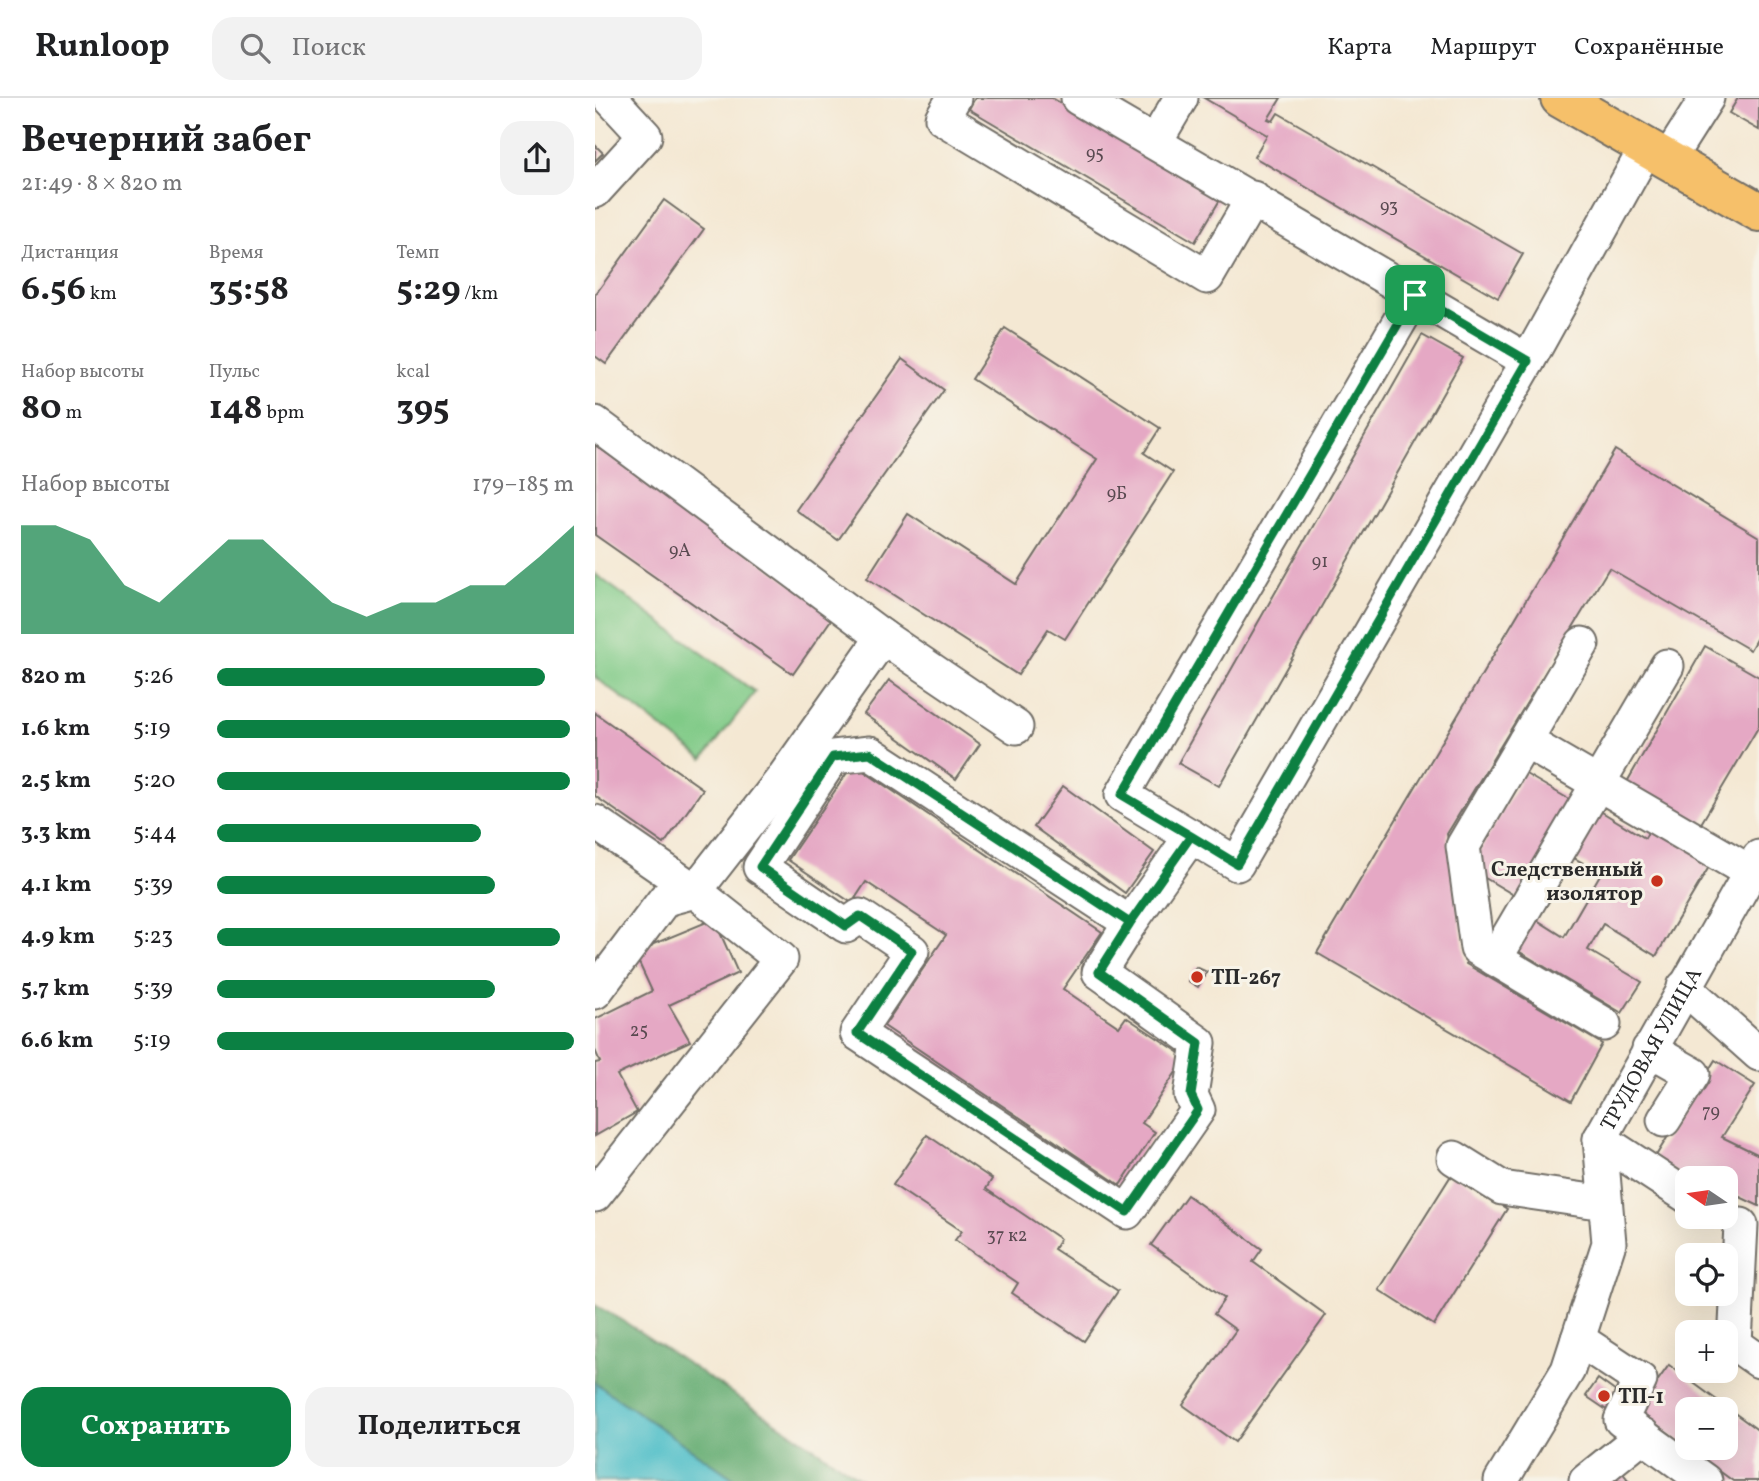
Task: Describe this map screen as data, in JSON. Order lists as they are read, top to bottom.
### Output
{
  "streets": {
    "street": ["ТРУДОВАЯ УЛИЦА"]
  },
  "places": ["Следственный изолятор", "ТП-267", "ТП-1"],
  "house_numbers": [
    "95",
    "93",
    "9Б",
    "9А",
    "91",
    "25",
    "79",
    "37 к2"
  ],
  "north": "left",
  "page": {
    "header": "Runloop",
    "search": "Поиск",
    "nav": ["Карта", "Маршрут", "Сохранённые"],
    "heading": ["Вечерний забег", "21:49 · 8 × 820 m"],
    "stats": [
      ["Дистанция", "6.56 km"],
      ["Время", "35:58"],
      ["Темп", "5:29 /km"],
      ["Набор высоты", "80 m"],
      ["Пульс", "148 bpm"],
      ["kcal", "395"]
    ],
    "chart": ["Набор высоты", "179–185 m"],
    "list": [
      {
        "name": "820 m",
        "note": "5:26"
      },
      {
        "name": "1.6 km",
        "note": "5:19"
      },
      {
        "name": "2.5 km",
        "note": "5:20"
      },
      {
        "name": "3.3 km",
        "note": "5:44"
      },
      {
        "name": "4.1 km",
        "note": "5:39"
      },
      {
        "name": "4.9 km",
        "note": "5:23"
      },
      {
        "name": "5.7 km",
        "note": "5:39"
      },
      {
        "name": "6.6 km",
        "note": "5:19"
      }
    ],
    "map_buttons": ["+", "−"],
    "buttons": ["Сохранить", "Поделиться"]
  }
}
